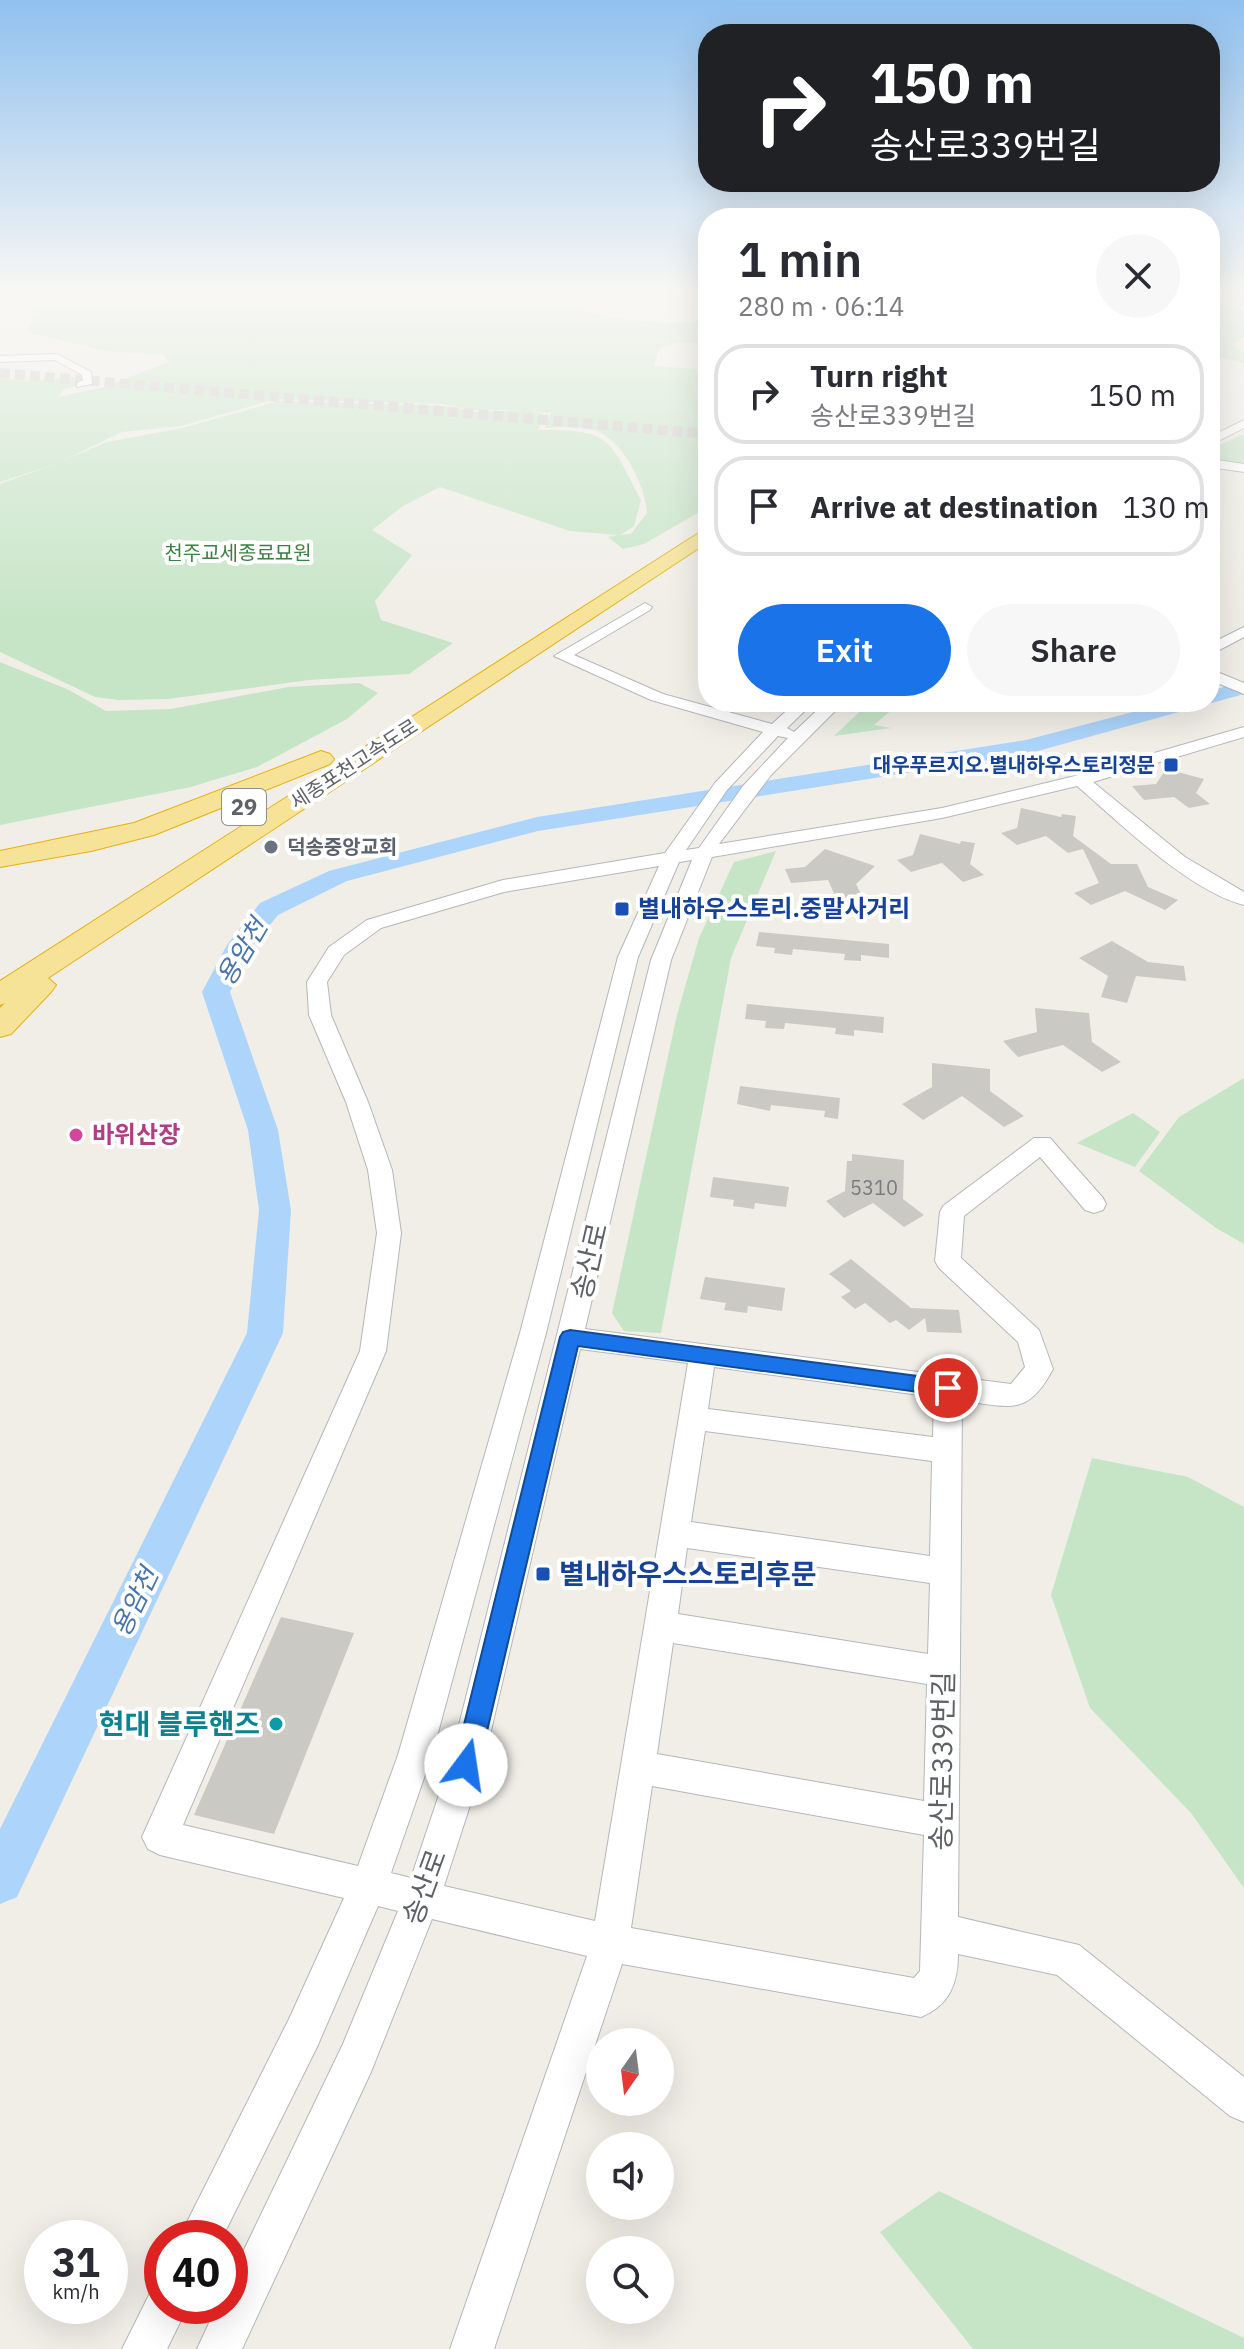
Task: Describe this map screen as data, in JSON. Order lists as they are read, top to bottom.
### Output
{
  "streets": {
    "highway": ["세종포천고속도로", "29"],
    "street": ["송산로", "송산로339번길"]
  },
  "crossings": [
    ["송산로", "송산로339번길"]
  ],
  "water": ["용암천"],
  "parks": ["천주교세종료묘원"],
  "places": {
    "transit": ["대우푸르지오.별내하우스토리정문", "별내하우스토리.중말사거리", "별내하우스스토리후문"],
    "other": ["덕송중앙교회", "바위산장", "현대 블루핸즈"]
  },
  "house_numbers": ["5310"],
  "north": "bottom",
  "page": {
    "turn": ["150 m", "송산로339번길"],
    "heading": ["1 min", "280 m · 06:14"],
    "list": [
      {
        "name": "Turn right",
        "note": "송산로339번길",
        "value": "150 m"
      },
      {
        "name": "Arrive at destination",
        "value": "130 m"
      }
    ],
    "buttons": ["Exit", "Share"],
    "speed": "31 km/h",
    "limit": "40"
  }
}
